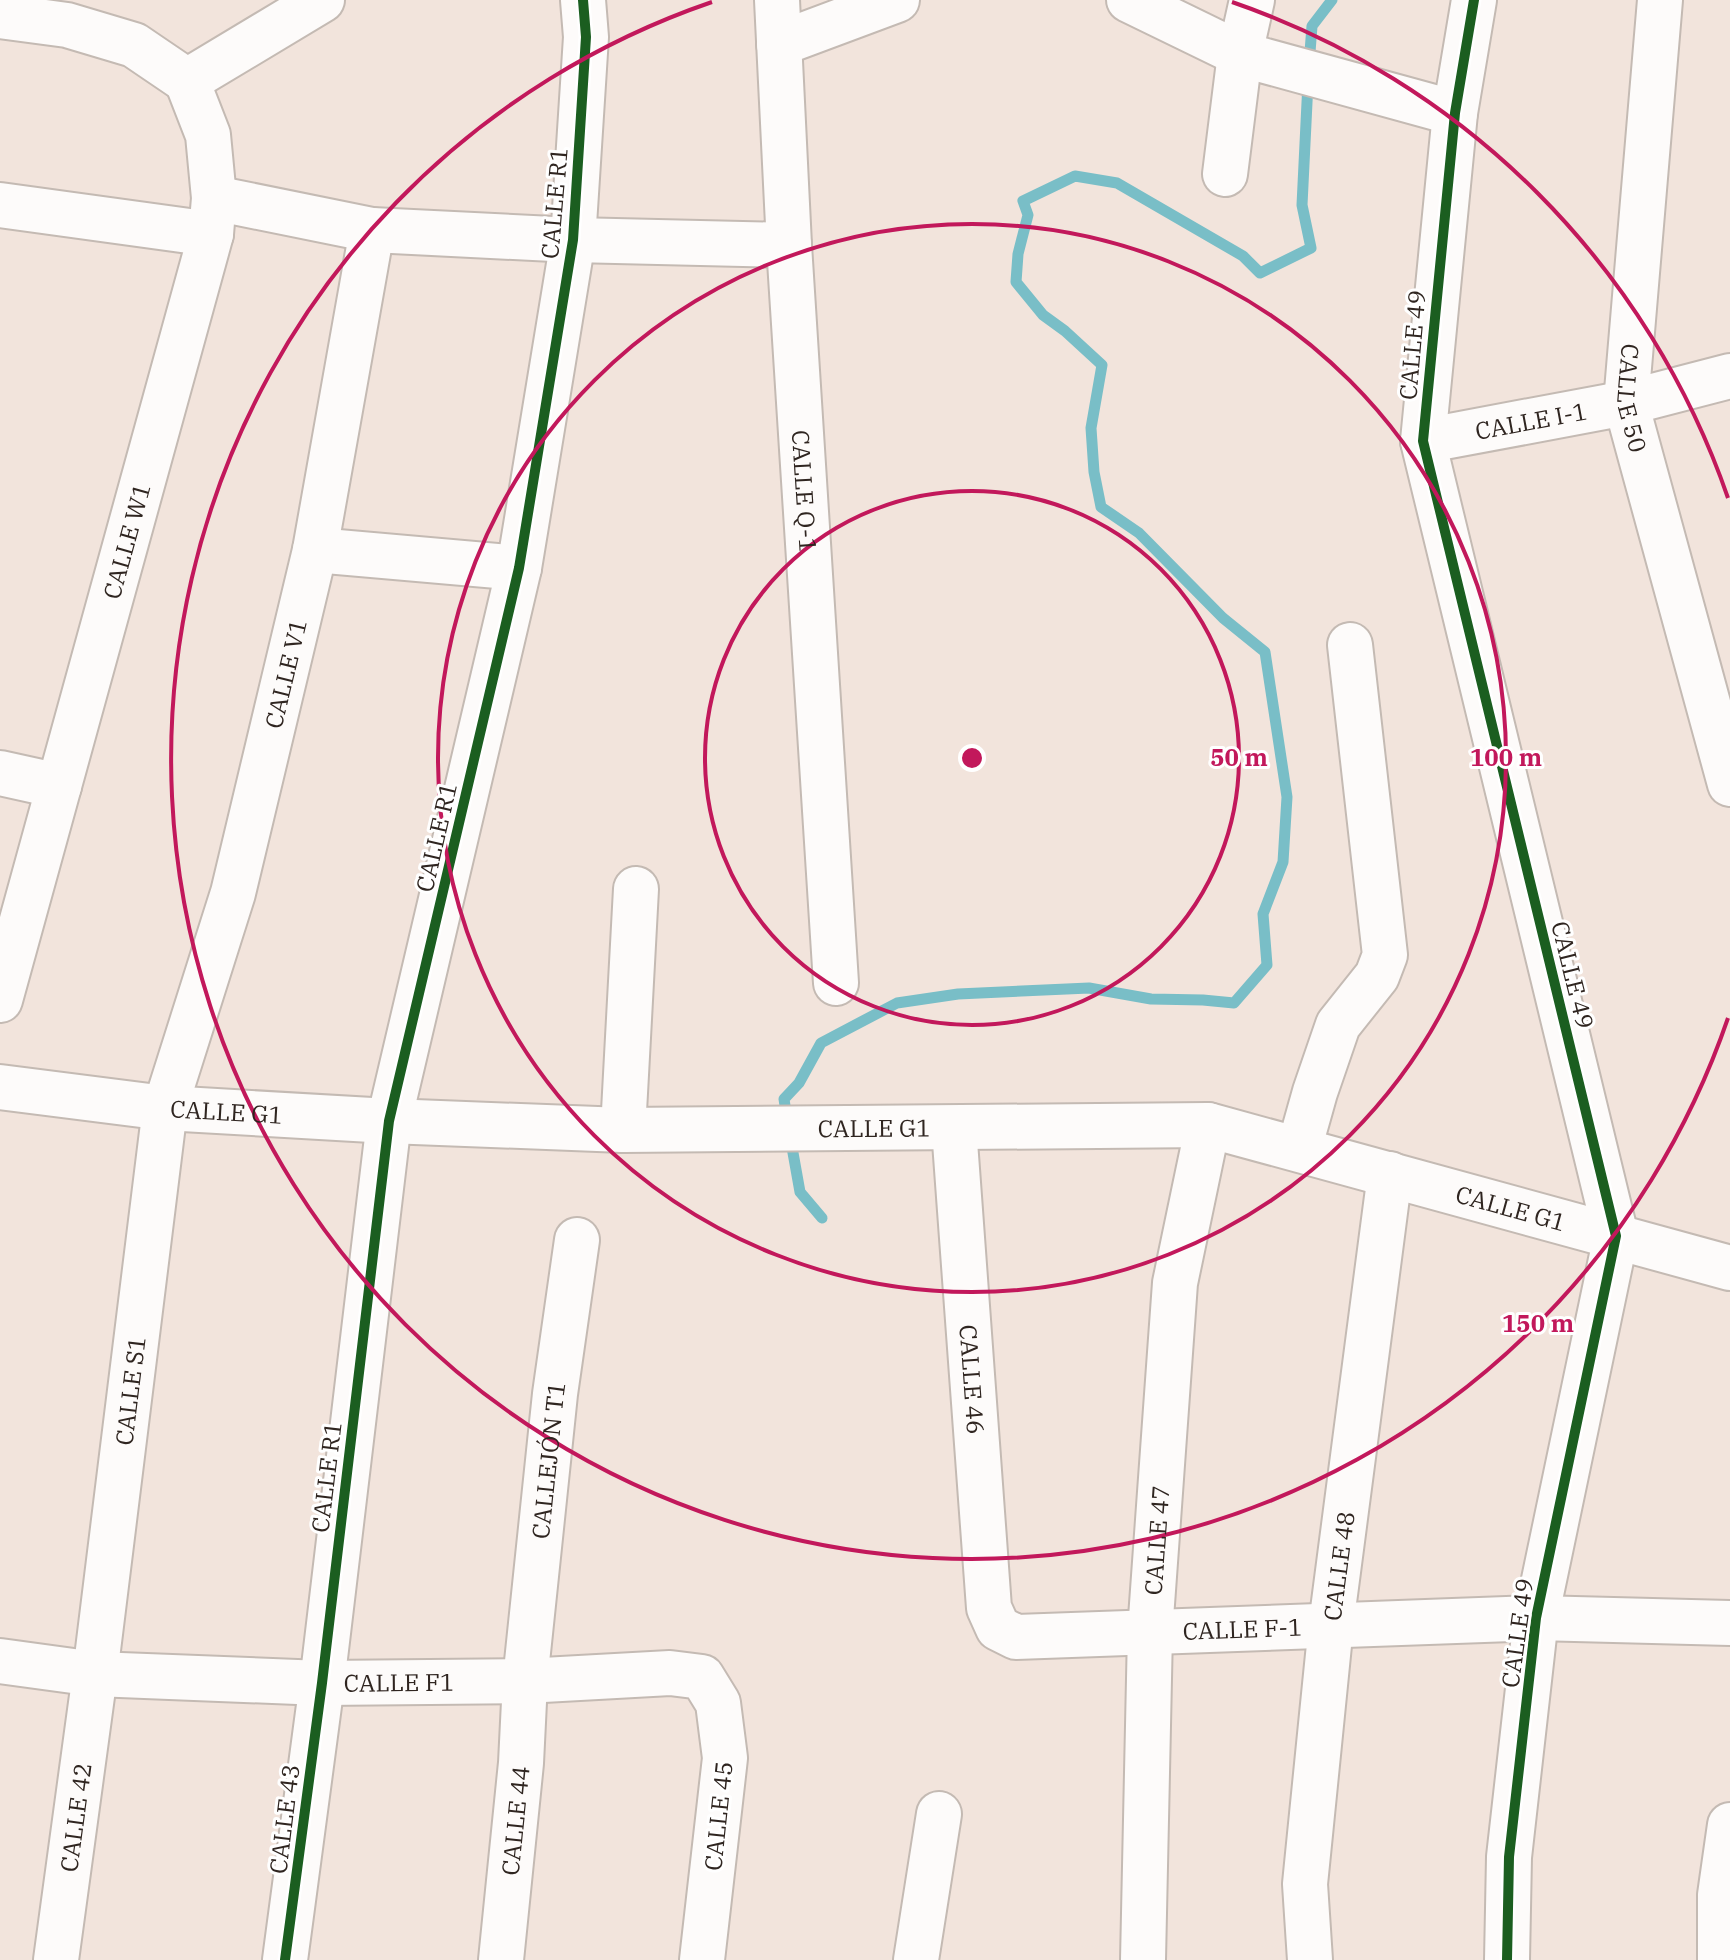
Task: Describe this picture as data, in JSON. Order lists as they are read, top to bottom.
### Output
{
  "streets": {
    "street": [
      "CALLE R1",
      "CALLE 49",
      "CALLE 50",
      "CALLE I-1",
      "CALLE Q-1",
      "CALLE W1",
      "CALLE V1",
      "CALLE G1",
      "CALLE 46",
      "CALLE S1",
      "CALLEJÓN T1",
      "CALLE 47",
      "CALLE 48",
      "CALLE F-1",
      "CALLE F1",
      "CALLE 45",
      "CALLE 42",
      "CALLE 43",
      "CALLE 44"
    ]
  },
  "crossings": [
    ["CALLE R1", "CALLE G1"],
    ["CALLE R1", "CALLE F1"],
    ["CALLE R1", "CALLE 43"],
    ["CALLE 49", "CALLE I-1"],
    ["CALLE 49", "CALLE G1"],
    ["CALLE 49", "CALLE F-1"],
    ["CALLE 50", "CALLE I-1"],
    ["CALLE V1", "CALLE G1"],
    ["CALLE V1", "CALLE S1"],
    ["CALLE G1", "CALLE 46"],
    ["CALLE G1", "CALLE S1"],
    ["CALLE G1", "CALLE 47"],
    ["CALLE G1", "CALLE 48"],
    ["CALLE 46", "CALLE F-1"],
    ["CALLE S1", "CALLE F1"],
    ["CALLE S1", "CALLE 42"],
    ["CALLEJÓN T1", "CALLE F1"],
    ["CALLEJÓN T1", "CALLE 44"],
    ["CALLE 47", "CALLE F-1"],
    ["CALLE 48", "CALLE F-1"],
    ["CALLE F1", "CALLE 45"],
    ["CALLE F1", "CALLE 42"],
    ["CALLE F1", "CALLE 43"],
    ["CALLE F1", "CALLE 44"]
  ],
  "rings": ["50 m", "100 m", "150 m"]
}
